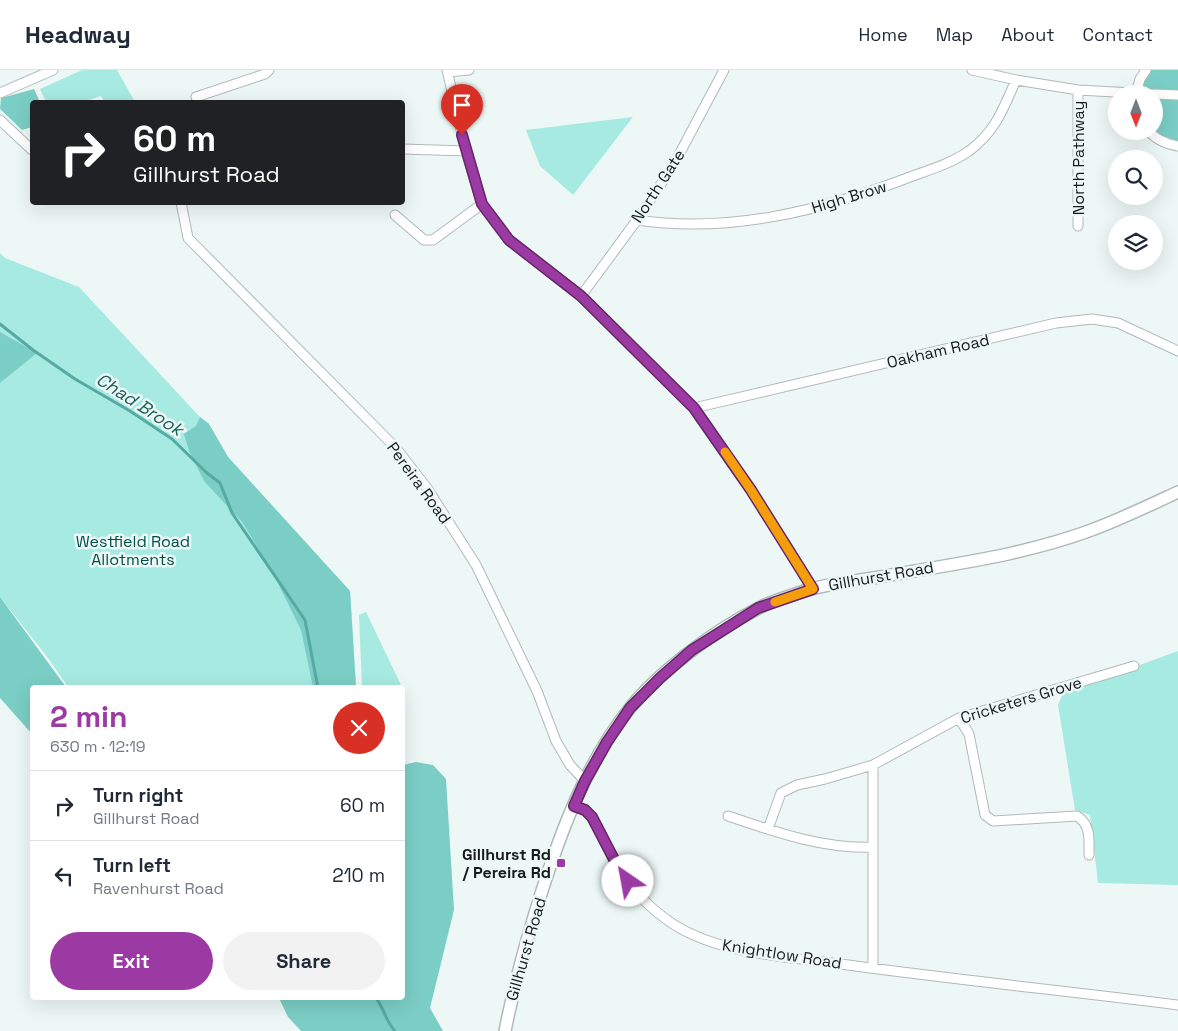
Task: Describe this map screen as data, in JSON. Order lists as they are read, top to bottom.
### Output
{
  "streets": {
    "street": [
      "North Pathway",
      "North Gate",
      "High Brow",
      "Oakham Road",
      "Pereira Road",
      "Gillhurst Road",
      "Cricketers Grove",
      "Knightlow Road"
    ]
  },
  "crossings": [
    ["North Gate", "High Brow"],
    ["Pereira Road", "Gillhurst Road"],
    ["Gillhurst Road", "Knightlow Road"]
  ],
  "water": ["Chad Brook"],
  "parks": ["Westfield Road Allotments"],
  "places": {
    "transit": ["Gillhurst Rd / Pereira Rd"]
  },
  "north": "bottom",
  "page": {
    "header": "Headway",
    "nav": [
      "Home",
      "Map",
      "About",
      "Contact"
    ],
    "turn": ["60 m", "Gillhurst Road"],
    "heading": ["2 min", "630 m · 12:19"],
    "list": [
      {
        "name": "Turn right",
        "note": "Gillhurst Road",
        "value": "60 m"
      },
      {
        "name": "Turn left",
        "note": "Ravenhurst Road",
        "value": "210 m"
      }
    ],
    "buttons": ["Exit", "Share"]
  }
}
